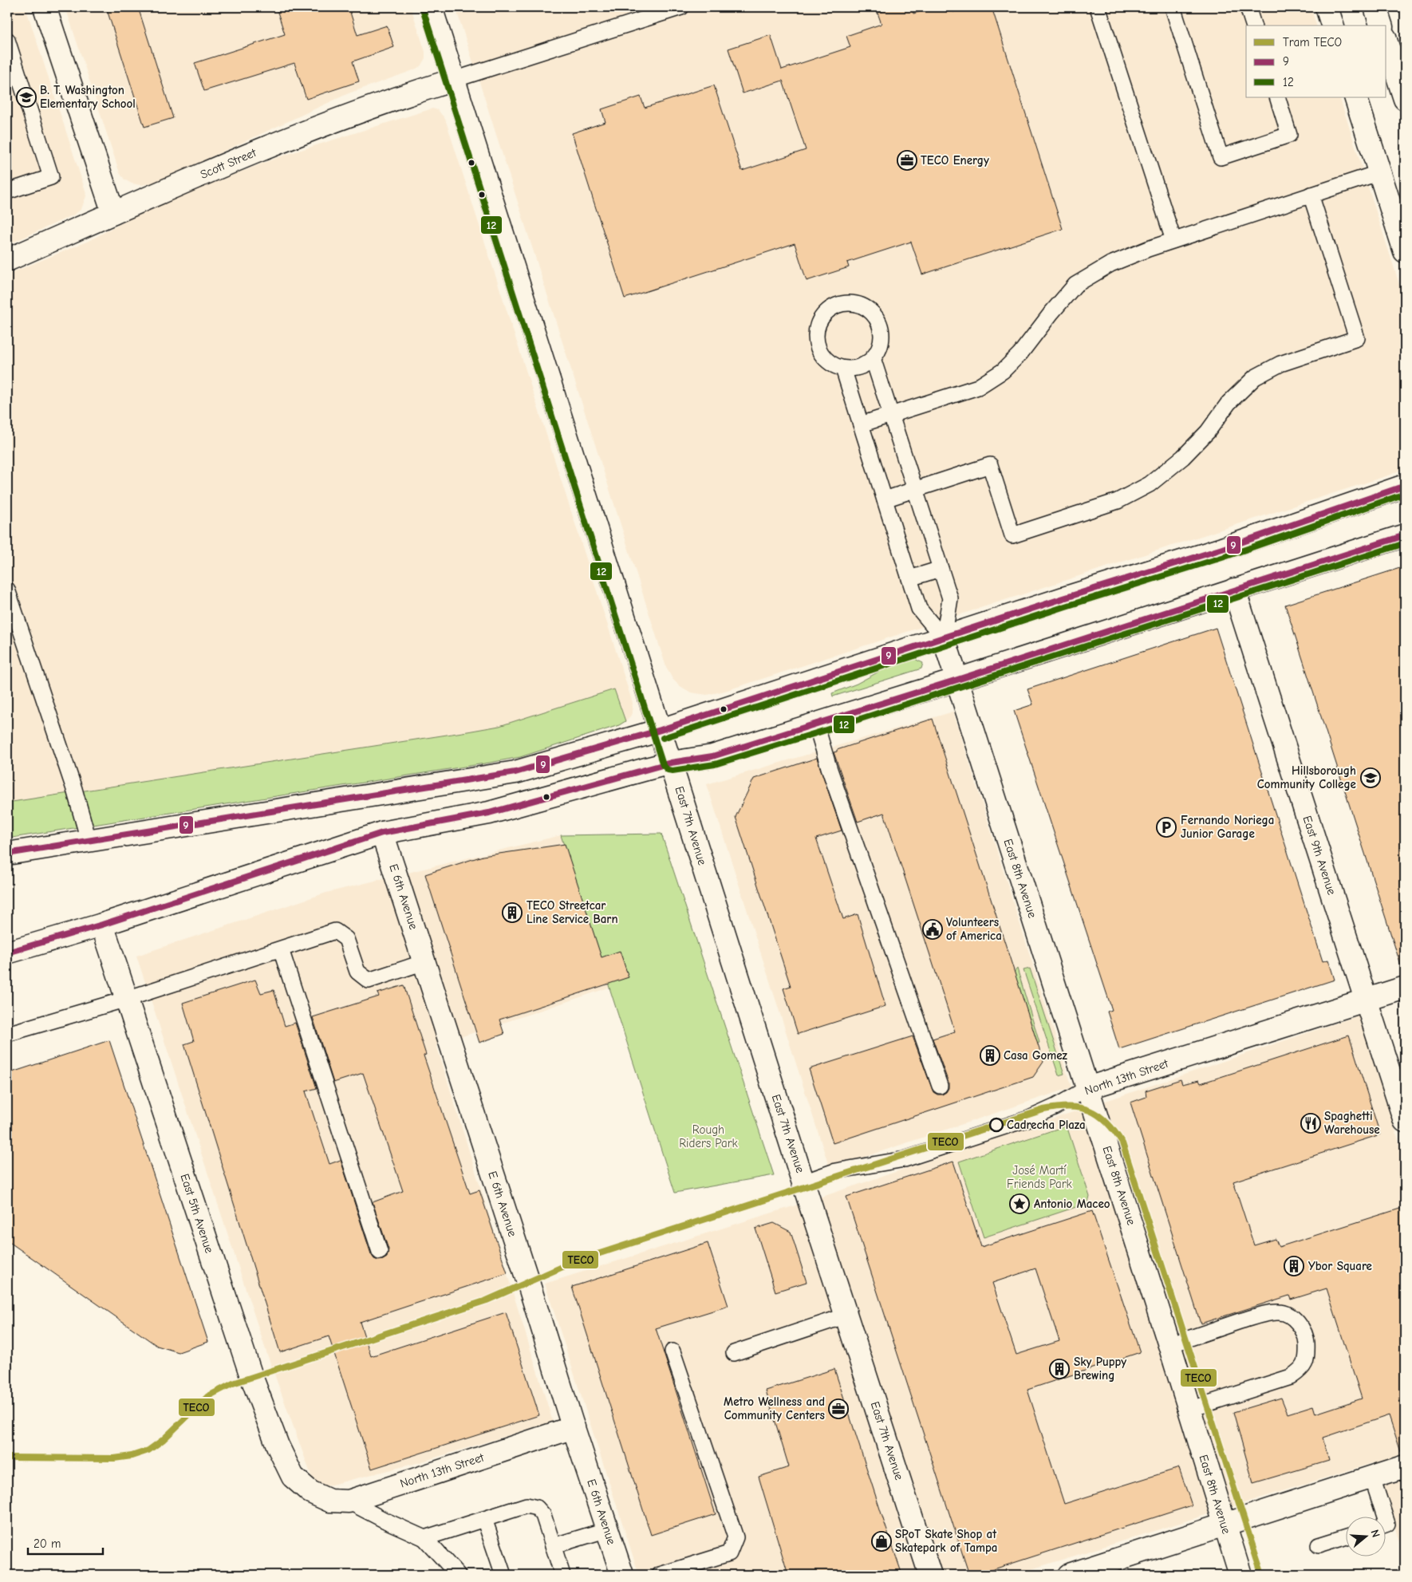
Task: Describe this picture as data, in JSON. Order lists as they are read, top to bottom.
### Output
{
  "streets": {
    "street": [
      "Scott Street",
      "East 7th Avenue",
      "East 9th Avenue",
      "East 8th Avenue",
      "E 6th Avenue",
      "North 13th Street",
      "East 5th Avenue"
    ]
  },
  "crossings": [
    ["Scott Street", "East 7th Avenue"],
    ["East 7th Avenue", "North 13th Street"],
    ["East 9th Avenue", "North 13th Street"],
    ["East 8th Avenue", "North 13th Street"],
    ["E 6th Avenue", "North 13th Street"],
    ["North 13th Street", "East 5th Avenue"]
  ],
  "parks": ["Rough Riders Park", "José Martí Friends Park"],
  "places": {
    "school or university": ["B. T. Washington Elementary School", "Hillsborough Community College"],
    "office": ["TECO Energy", "Metro Wellness and Community Centers"],
    "parking": ["Fernando Noriega Junior Garage"],
    "building": [
      "TECO Streetcar Line Service Barn",
      "Casa Gomez",
      "Ybor Square",
      "Sky Puppy Brewing"
    ],
    "public building": ["Volunteers of America"],
    "restaurant": ["Spaghetti Warehouse"],
    "other": ["Cadrecha Plaza"],
    "place": ["Antonio Maceo"],
    "shop": ["SPoT Skate Shop at Skatepark of Tampa"]
  },
  "lines": ["transit line 12", "transit line 9", "tram line TECO"],
  "legend": ["Tram TECO", "9", "12"],
  "scale_bar": "20 m",
  "north": "right"
}
